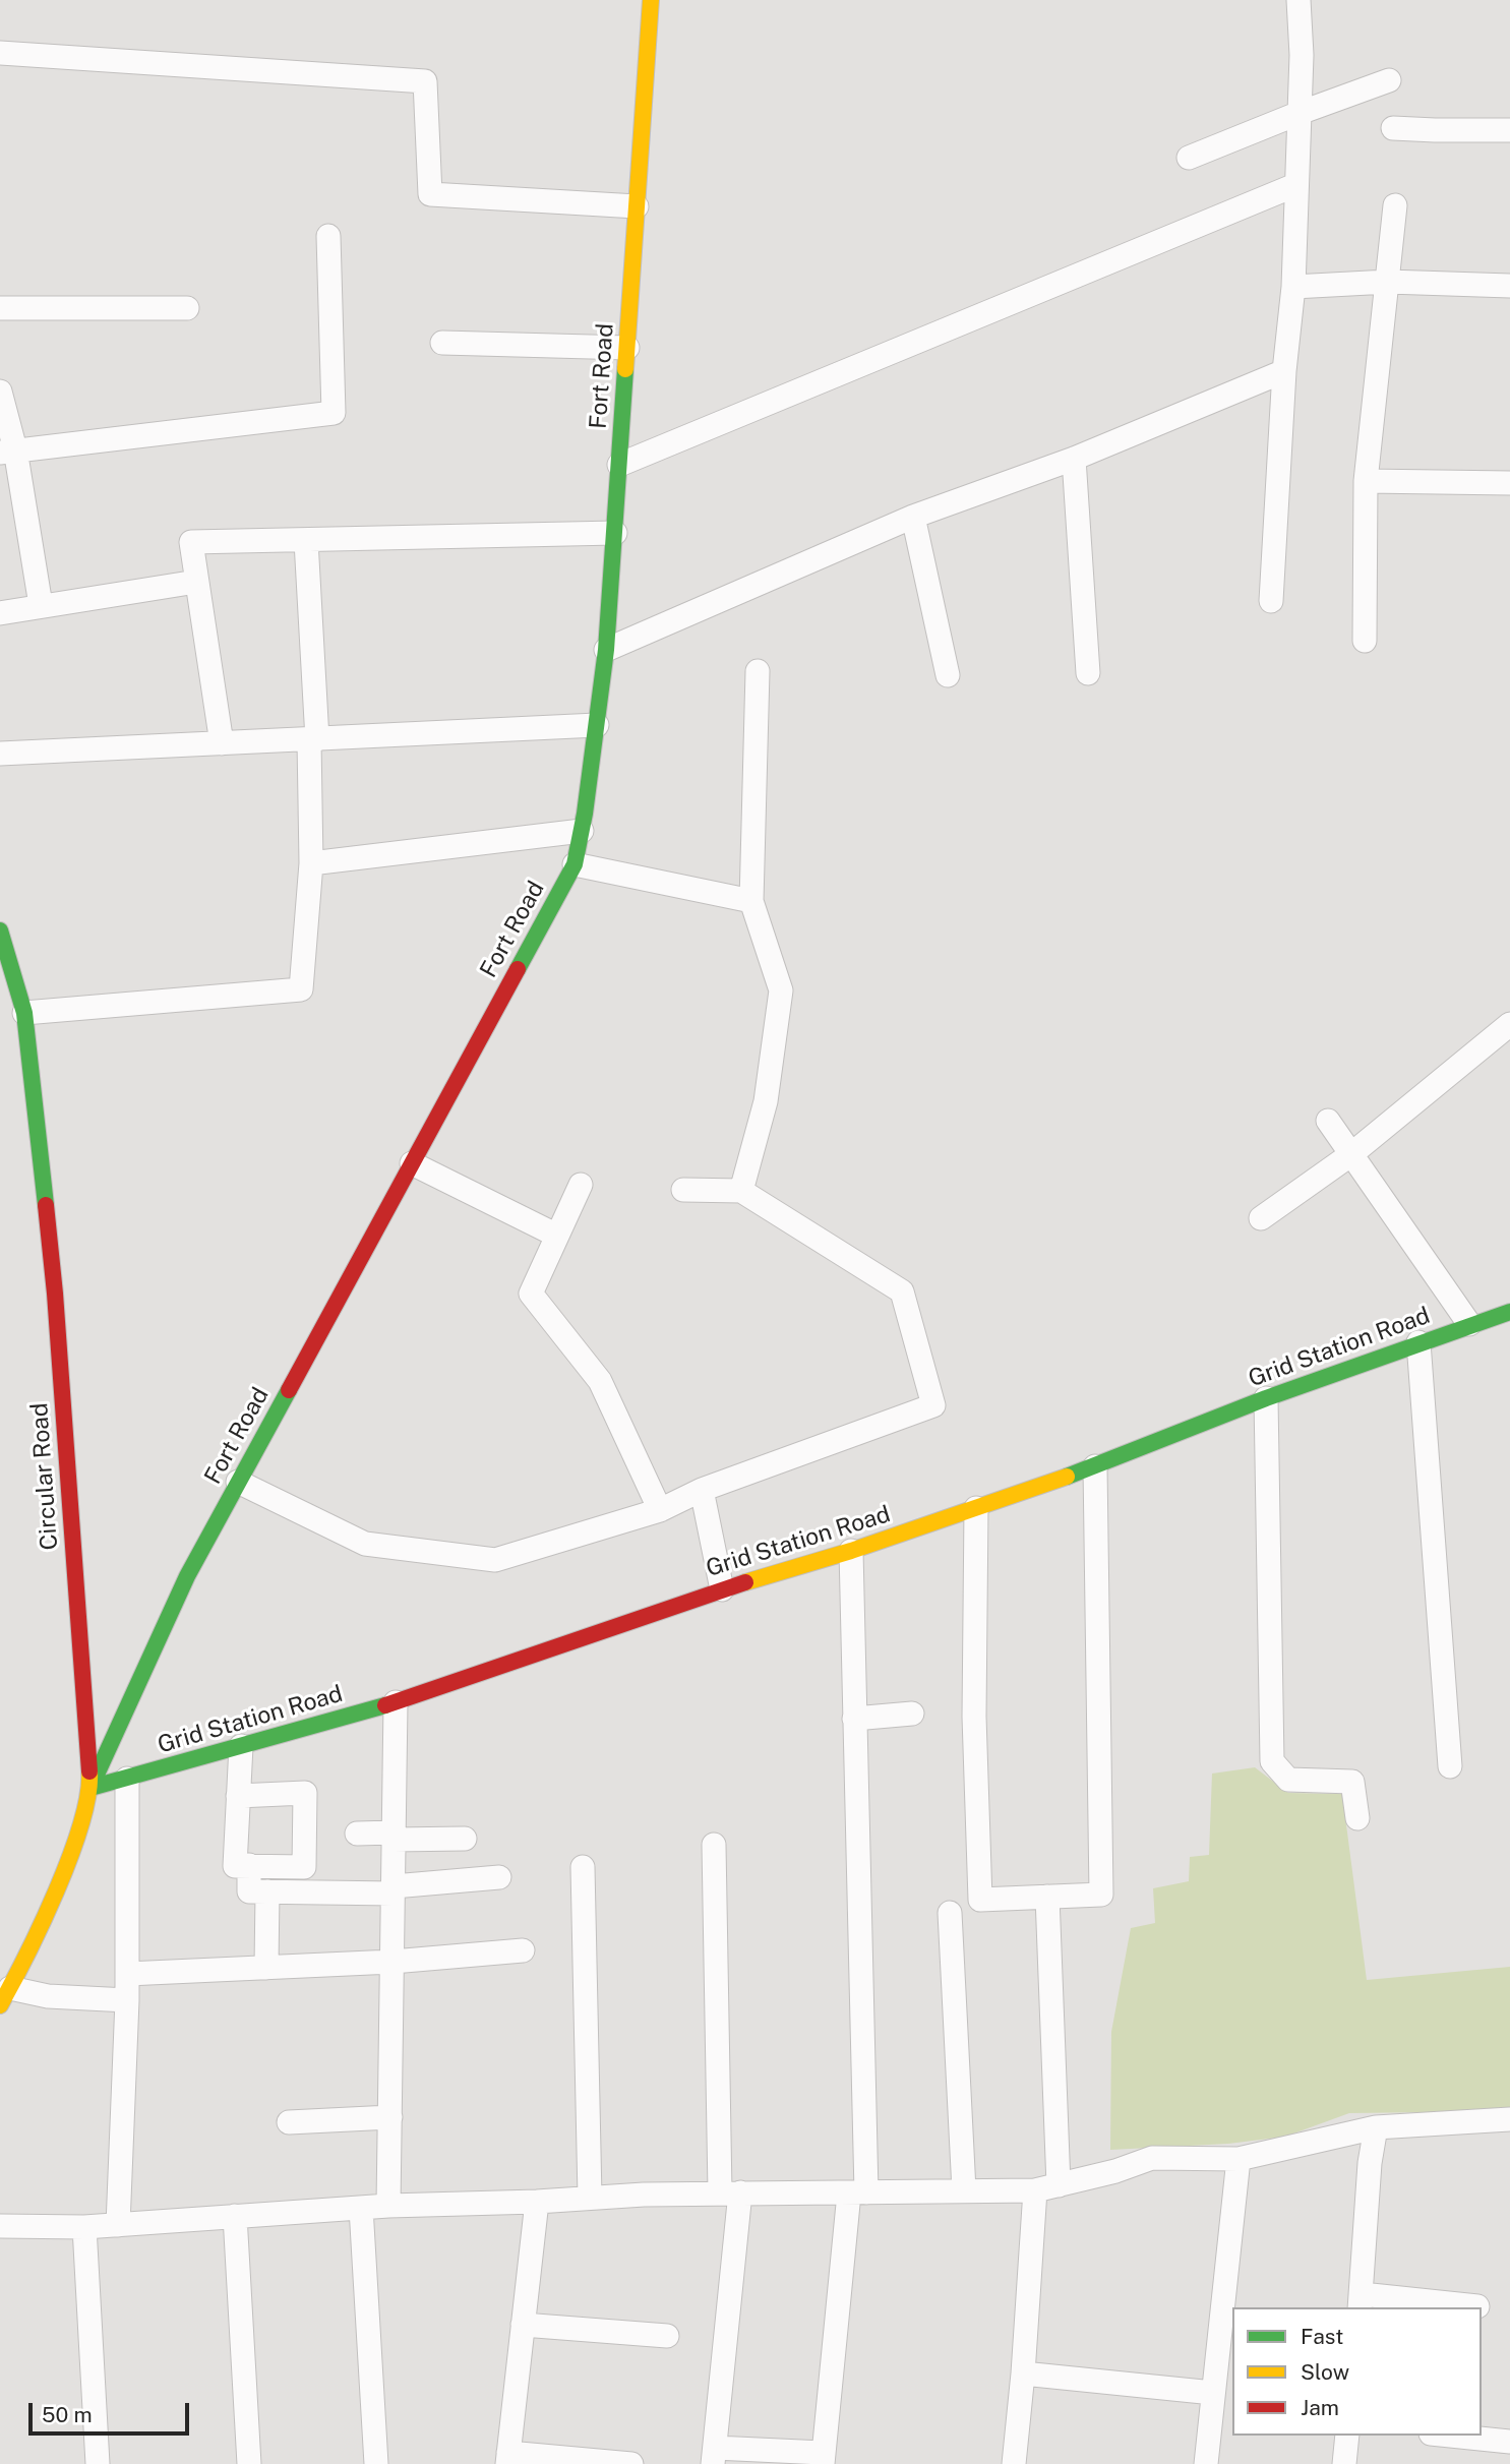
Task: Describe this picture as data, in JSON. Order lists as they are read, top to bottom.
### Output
{
  "streets": {
    "main road": ["Fort Road", "Grid Station Road", "Circular Road"]
  },
  "crossings": [
    ["Fort Road", "Grid Station Road"],
    ["Fort Road", "Circular Road"],
    ["Grid Station Road", "Circular Road"]
  ],
  "legend": ["Fast", "Slow", "Jam"],
  "scale_bar": "50 m"
}
